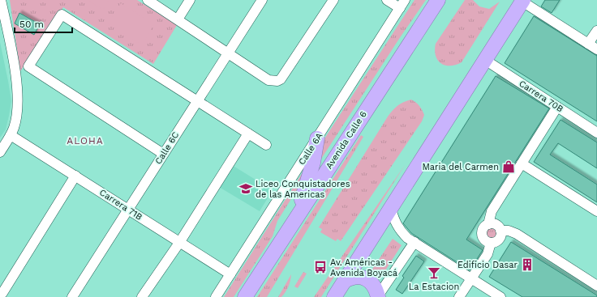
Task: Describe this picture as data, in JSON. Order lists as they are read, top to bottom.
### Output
{
  "streets": {
    "highway": ["Avenida Calle 6"],
    "street": [
      "Carrera 70B",
      "Calle 6C",
      "Calle 6A",
      "Carrera 71B"
    ]
  },
  "crossings": [
    ["Calle 6C", "Carrera 71B"],
    ["Calle 6A", "Carrera 71B"]
  ],
  "districts": ["ALOHA"],
  "places": {
    "shop": ["Maria del Carmen"],
    "school or university": ["Liceo Conquistadores de las Americas"],
    "building": ["Edificio Dasar"],
    "bus stop": ["Av. Américas - Avenida Boyacá"],
    "bar": ["La Estacion"]
  },
  "scale_bar": "50 m"
}
